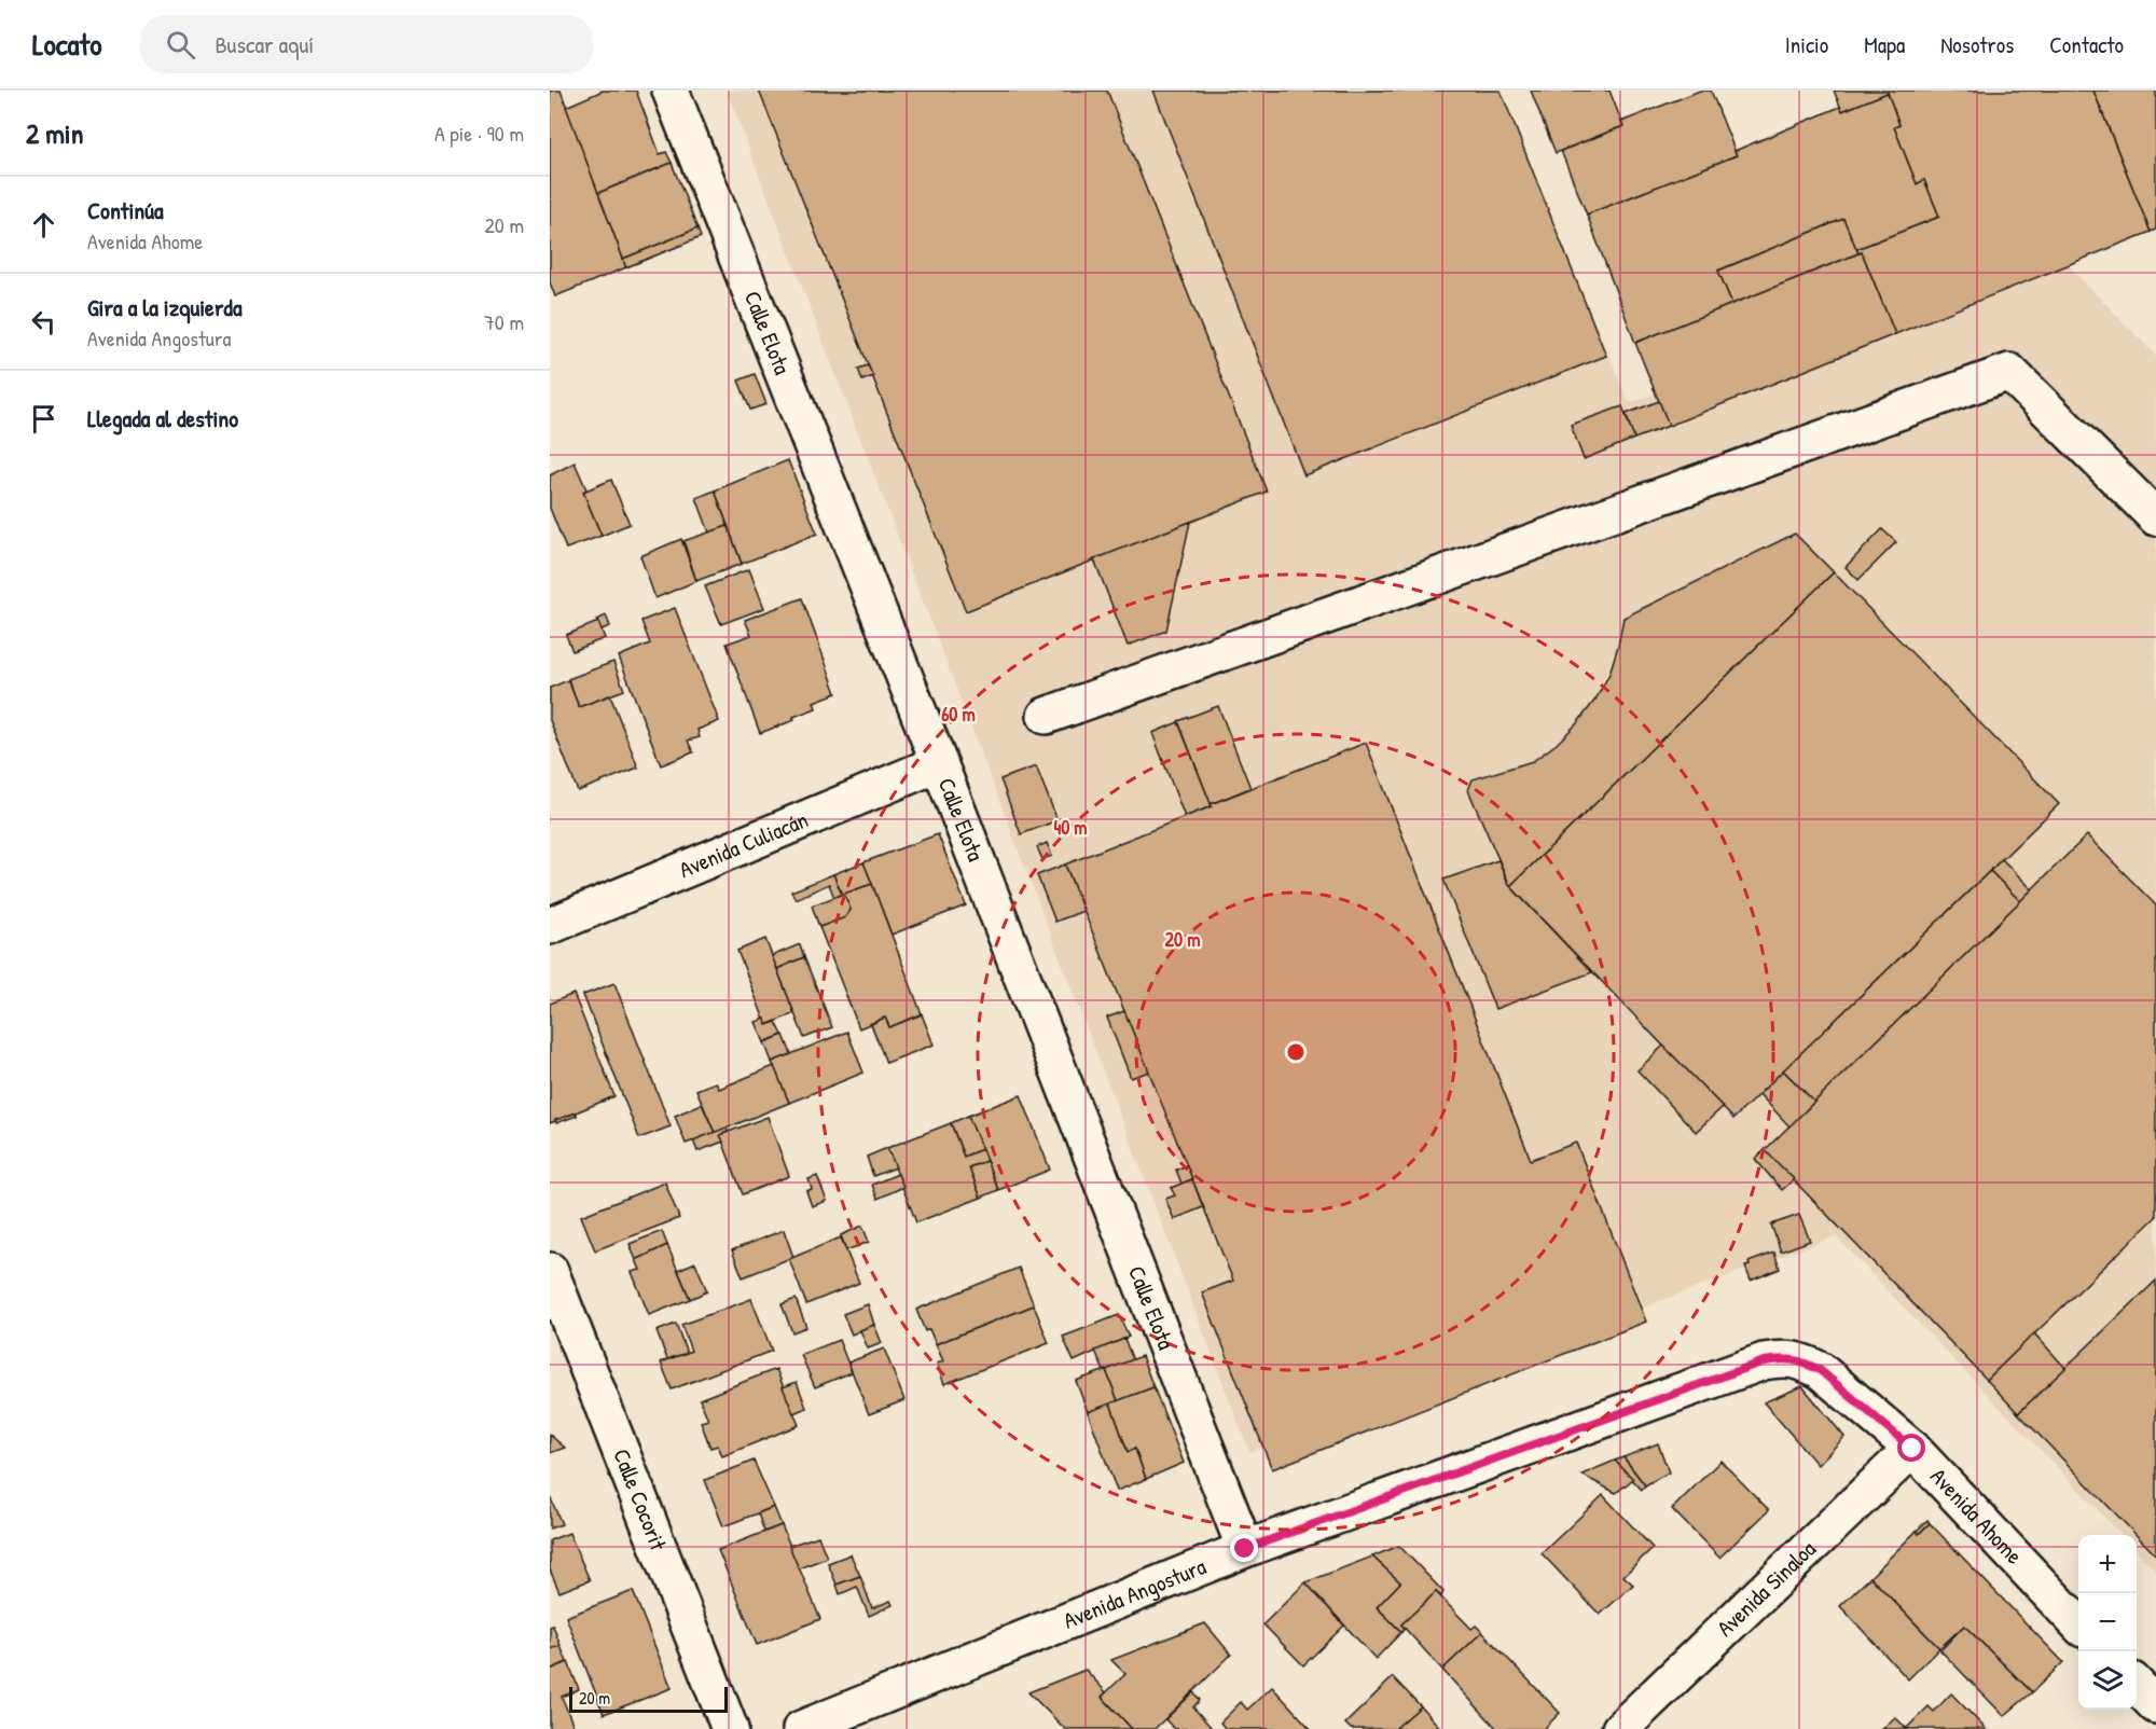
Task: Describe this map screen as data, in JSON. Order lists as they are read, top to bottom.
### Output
{
  "streets": {
    "street": [
      "Calle Elota",
      "Avenida Culiacán",
      "Calle Cocorit",
      "Avenida Ahome",
      "Avenida Sinaloa",
      "Avenida Angostura"
    ]
  },
  "crossings": [
    ["Calle Elota", "Avenida Culiacán"],
    ["Calle Elota", "Avenida Angostura"],
    ["Avenida Ahome", "Avenida Sinaloa"],
    ["Avenida Ahome", "Avenida Angostura"]
  ],
  "scale_bar": "20 m",
  "page": {
    "header": "Locato",
    "search": "Buscar aquí",
    "nav": [
      "Inicio",
      "Mapa",
      "Nosotros",
      "Contacto"
    ],
    "heading": ["2 min", "A pie · 90 m"],
    "list": [
      ["Continúa", "Avenida Ahome", "20 m"],
      ["Gira a la izquierda", "Avenida Angostura", "70 m"],
      "Llegada al destino"
    ],
    "map_buttons": ["+", "−"],
    "scale": "20 m"
  },
  "rings": ["60 m", "40 m", "20 m"]
}
